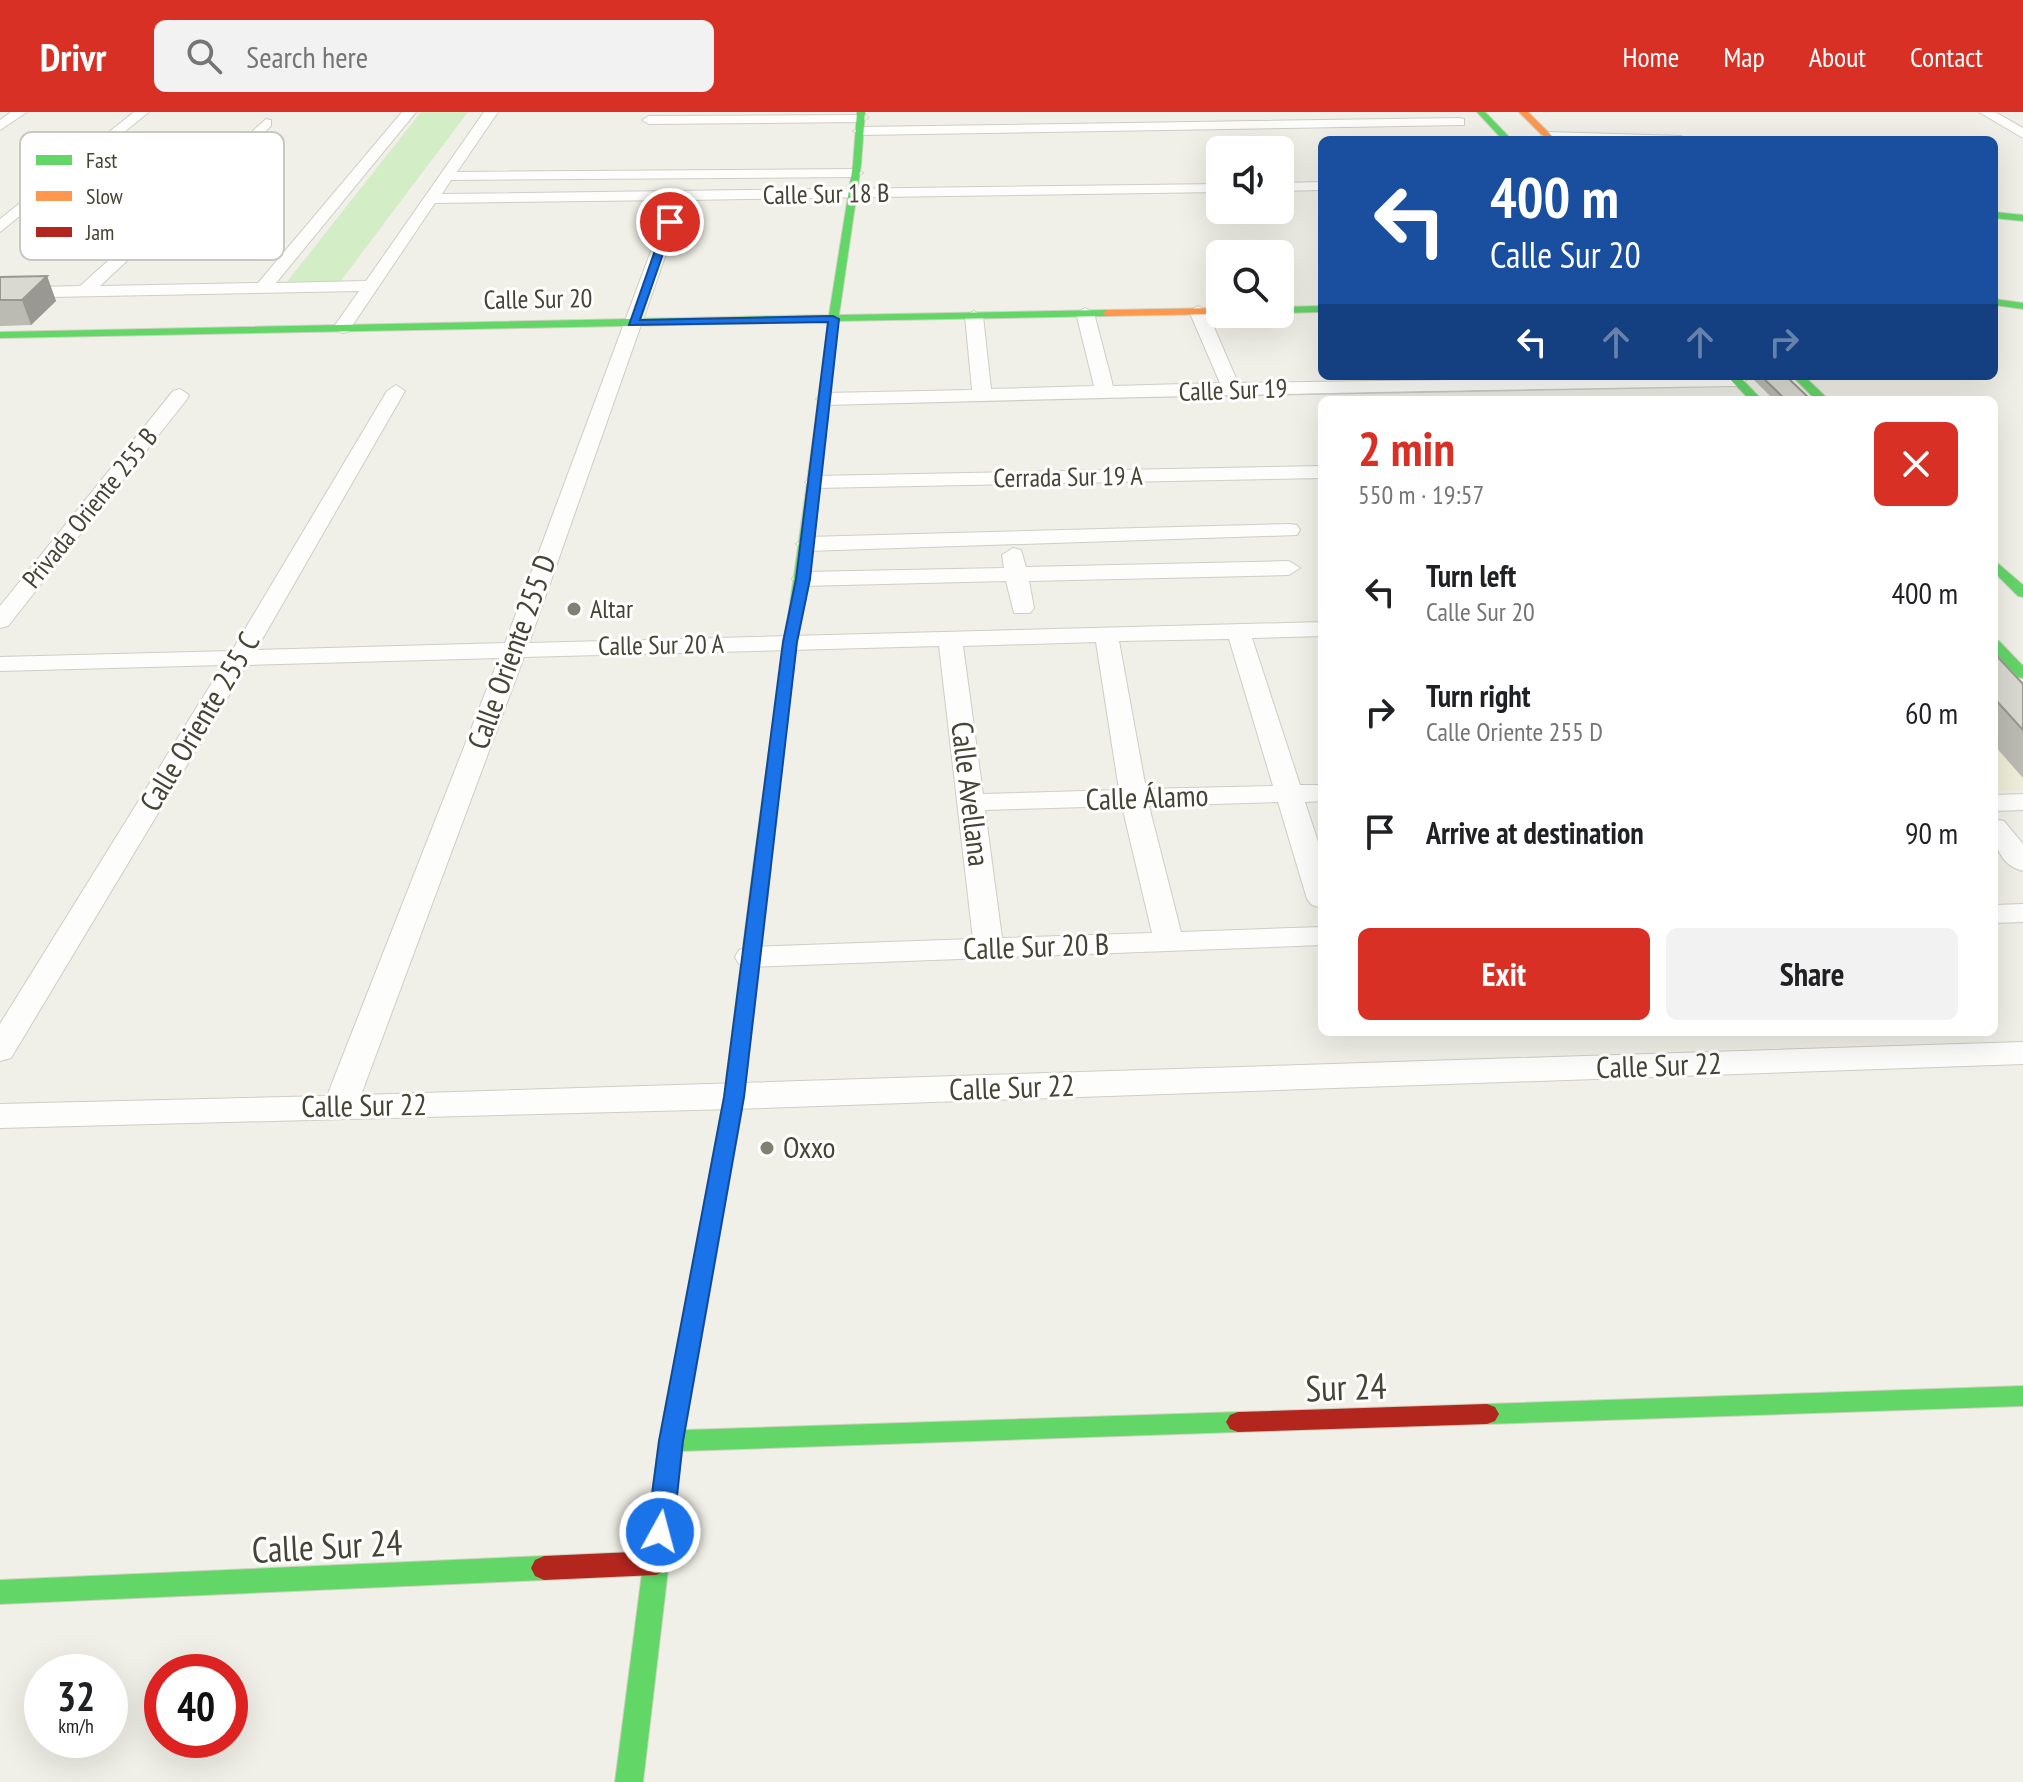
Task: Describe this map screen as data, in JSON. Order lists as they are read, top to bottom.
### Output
{
  "streets": {
    "street": [
      "Calle Sur 18 B",
      "Calle Sur 20",
      "Calle Sur 19",
      "Cerrada Sur 19 A",
      "Privada Oriente 255 B",
      "Calle Sur 20 A",
      "Calle Oriente 255 D",
      "Calle Oriente 255 C",
      "Calle Avellana",
      "Calle Álamo",
      "Calle Sur 20 B",
      "Calle Sur 22",
      "Sur 24",
      "Calle Sur 24"
    ]
  },
  "crossings": [
    ["Calle Sur 18 B", "Calle Oriente 255 D"],
    ["Calle Sur 20", "Calle Oriente 255 D"],
    ["Calle Sur 20 A", "Calle Oriente 255 D"],
    ["Calle Sur 20 A", "Calle Oriente 255 C"],
    ["Calle Sur 20 A", "Calle Avellana"],
    ["Calle Oriente 255 D", "Calle Sur 22"],
    ["Calle Avellana", "Calle Álamo"],
    ["Calle Avellana", "Calle Sur 20 B"]
  ],
  "places": ["Altar", "Oxxo"],
  "legend": ["Fast", "Slow", "Jam"],
  "page": {
    "header": "Drivr",
    "search": "Search here",
    "nav": [
      "Home",
      "Map",
      "About",
      "Contact"
    ],
    "turn": ["400 m", "Calle Sur 20"],
    "heading": ["2 min", "550 m · 19:57"],
    "list": [
      {
        "name": "Turn left",
        "note": "Calle Sur 20",
        "value": "400 m"
      },
      {
        "name": "Turn right",
        "note": "Calle Oriente 255 D",
        "value": "60 m"
      },
      {
        "name": "Arrive at destination",
        "value": "90 m"
      }
    ],
    "buttons": ["Exit", "Share"],
    "speed": "32 km/h",
    "limit": "40"
  }
}
